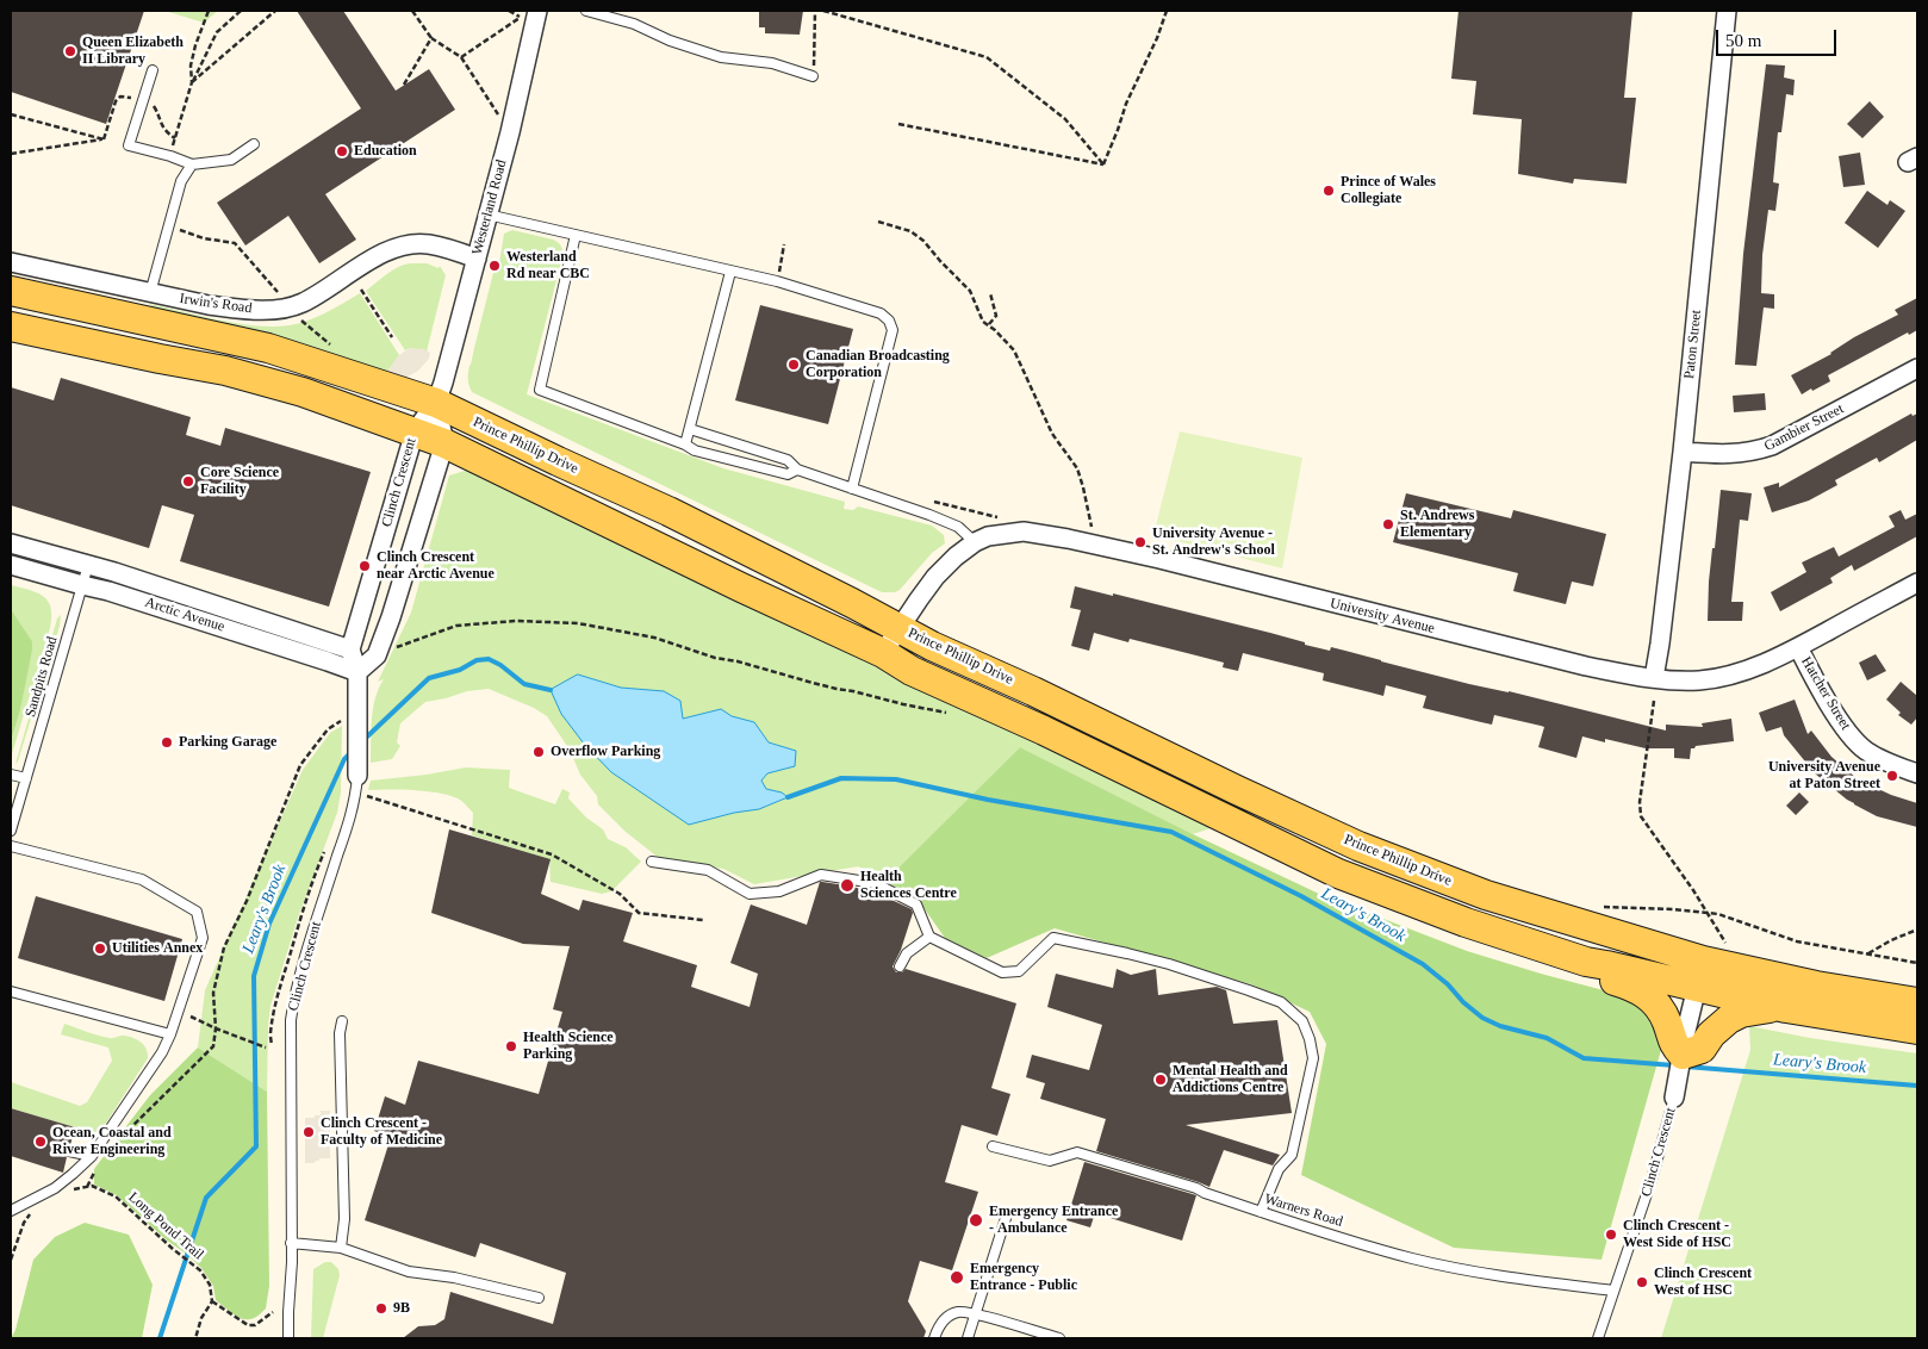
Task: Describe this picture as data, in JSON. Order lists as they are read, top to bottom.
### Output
{
  "streets": {
    "main road": ["Prince Phillip Drive"],
    "street": [
      "Westerland Road",
      "Irwin's Road",
      "Paton Street",
      "Gambier Street",
      "Clinch Crescent",
      "Arctic Avenue",
      "University Avenue",
      "Hatcher Street"
    ],
    "lane": ["Sandpits Road", "Warners Road"],
    "path": ["Long Pond Trail"]
  },
  "crossings": [
    ["Westerland Road", "Irwin's Road"],
    ["Westerland Road", "Prince Phillip Drive"],
    ["Westerland Road", "Clinch Crescent"],
    ["Paton Street", "Gambier Street"],
    ["Paton Street", "University Avenue"],
    ["Prince Phillip Drive", "Clinch Crescent"],
    ["Prince Phillip Drive", "University Avenue"],
    ["Clinch Crescent", "Arctic Avenue"],
    ["Clinch Crescent", "Warners Road"],
    ["Arctic Avenue", "Sandpits Road"],
    ["University Avenue", "Hatcher Street"]
  ],
  "water": ["Leary's Brook"],
  "places": [
    "Queen Elizabeth II Library",
    "Education",
    "Prince of Wales Collegiate",
    "Westerland Rd near CBC",
    "Canadian Broadcasting Corporation",
    "Core Science Facility",
    "St. Andrews Elementary",
    "University Avenue - St. Andrew's School",
    "Clinch Crescent near Arctic Avenue",
    "Parking Garage",
    "Overflow Parking",
    "University Avenue at Paton Street",
    "Health Sciences Centre",
    "Utilities Annex",
    "Health Science Parking",
    "Mental Health and Addictions Centre",
    "Clinch Crescent - Faculty of Medicine",
    "Ocean, Coastal and River Engineering",
    "Emergency Entrance - Ambulance",
    "Clinch Crescent - West Side of HSC",
    "Emergency Entrance - Public",
    "Clinch Crescent West of HSC",
    "9B"
  ],
  "scale_bar": "50 m"
}
